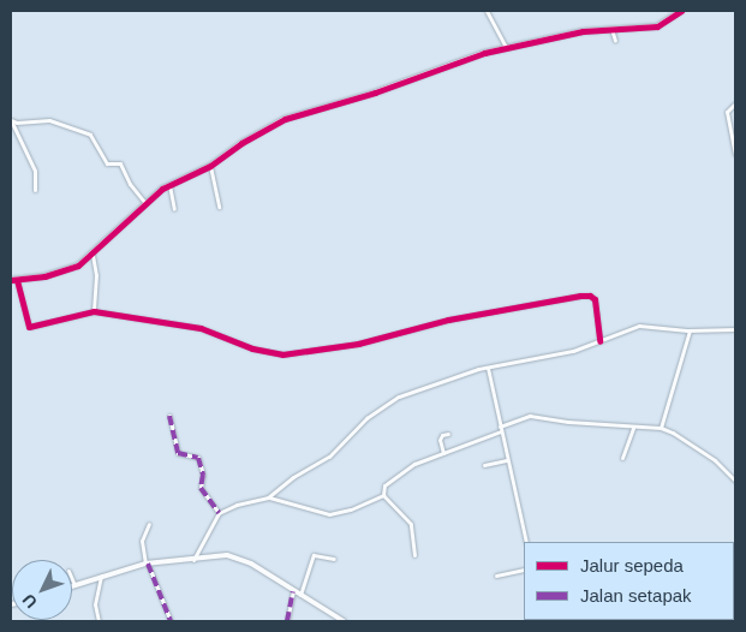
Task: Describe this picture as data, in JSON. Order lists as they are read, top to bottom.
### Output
{
  "legend": ["Jalur sepeda", "Jalan setapak"],
  "north": "bottom left"
}
